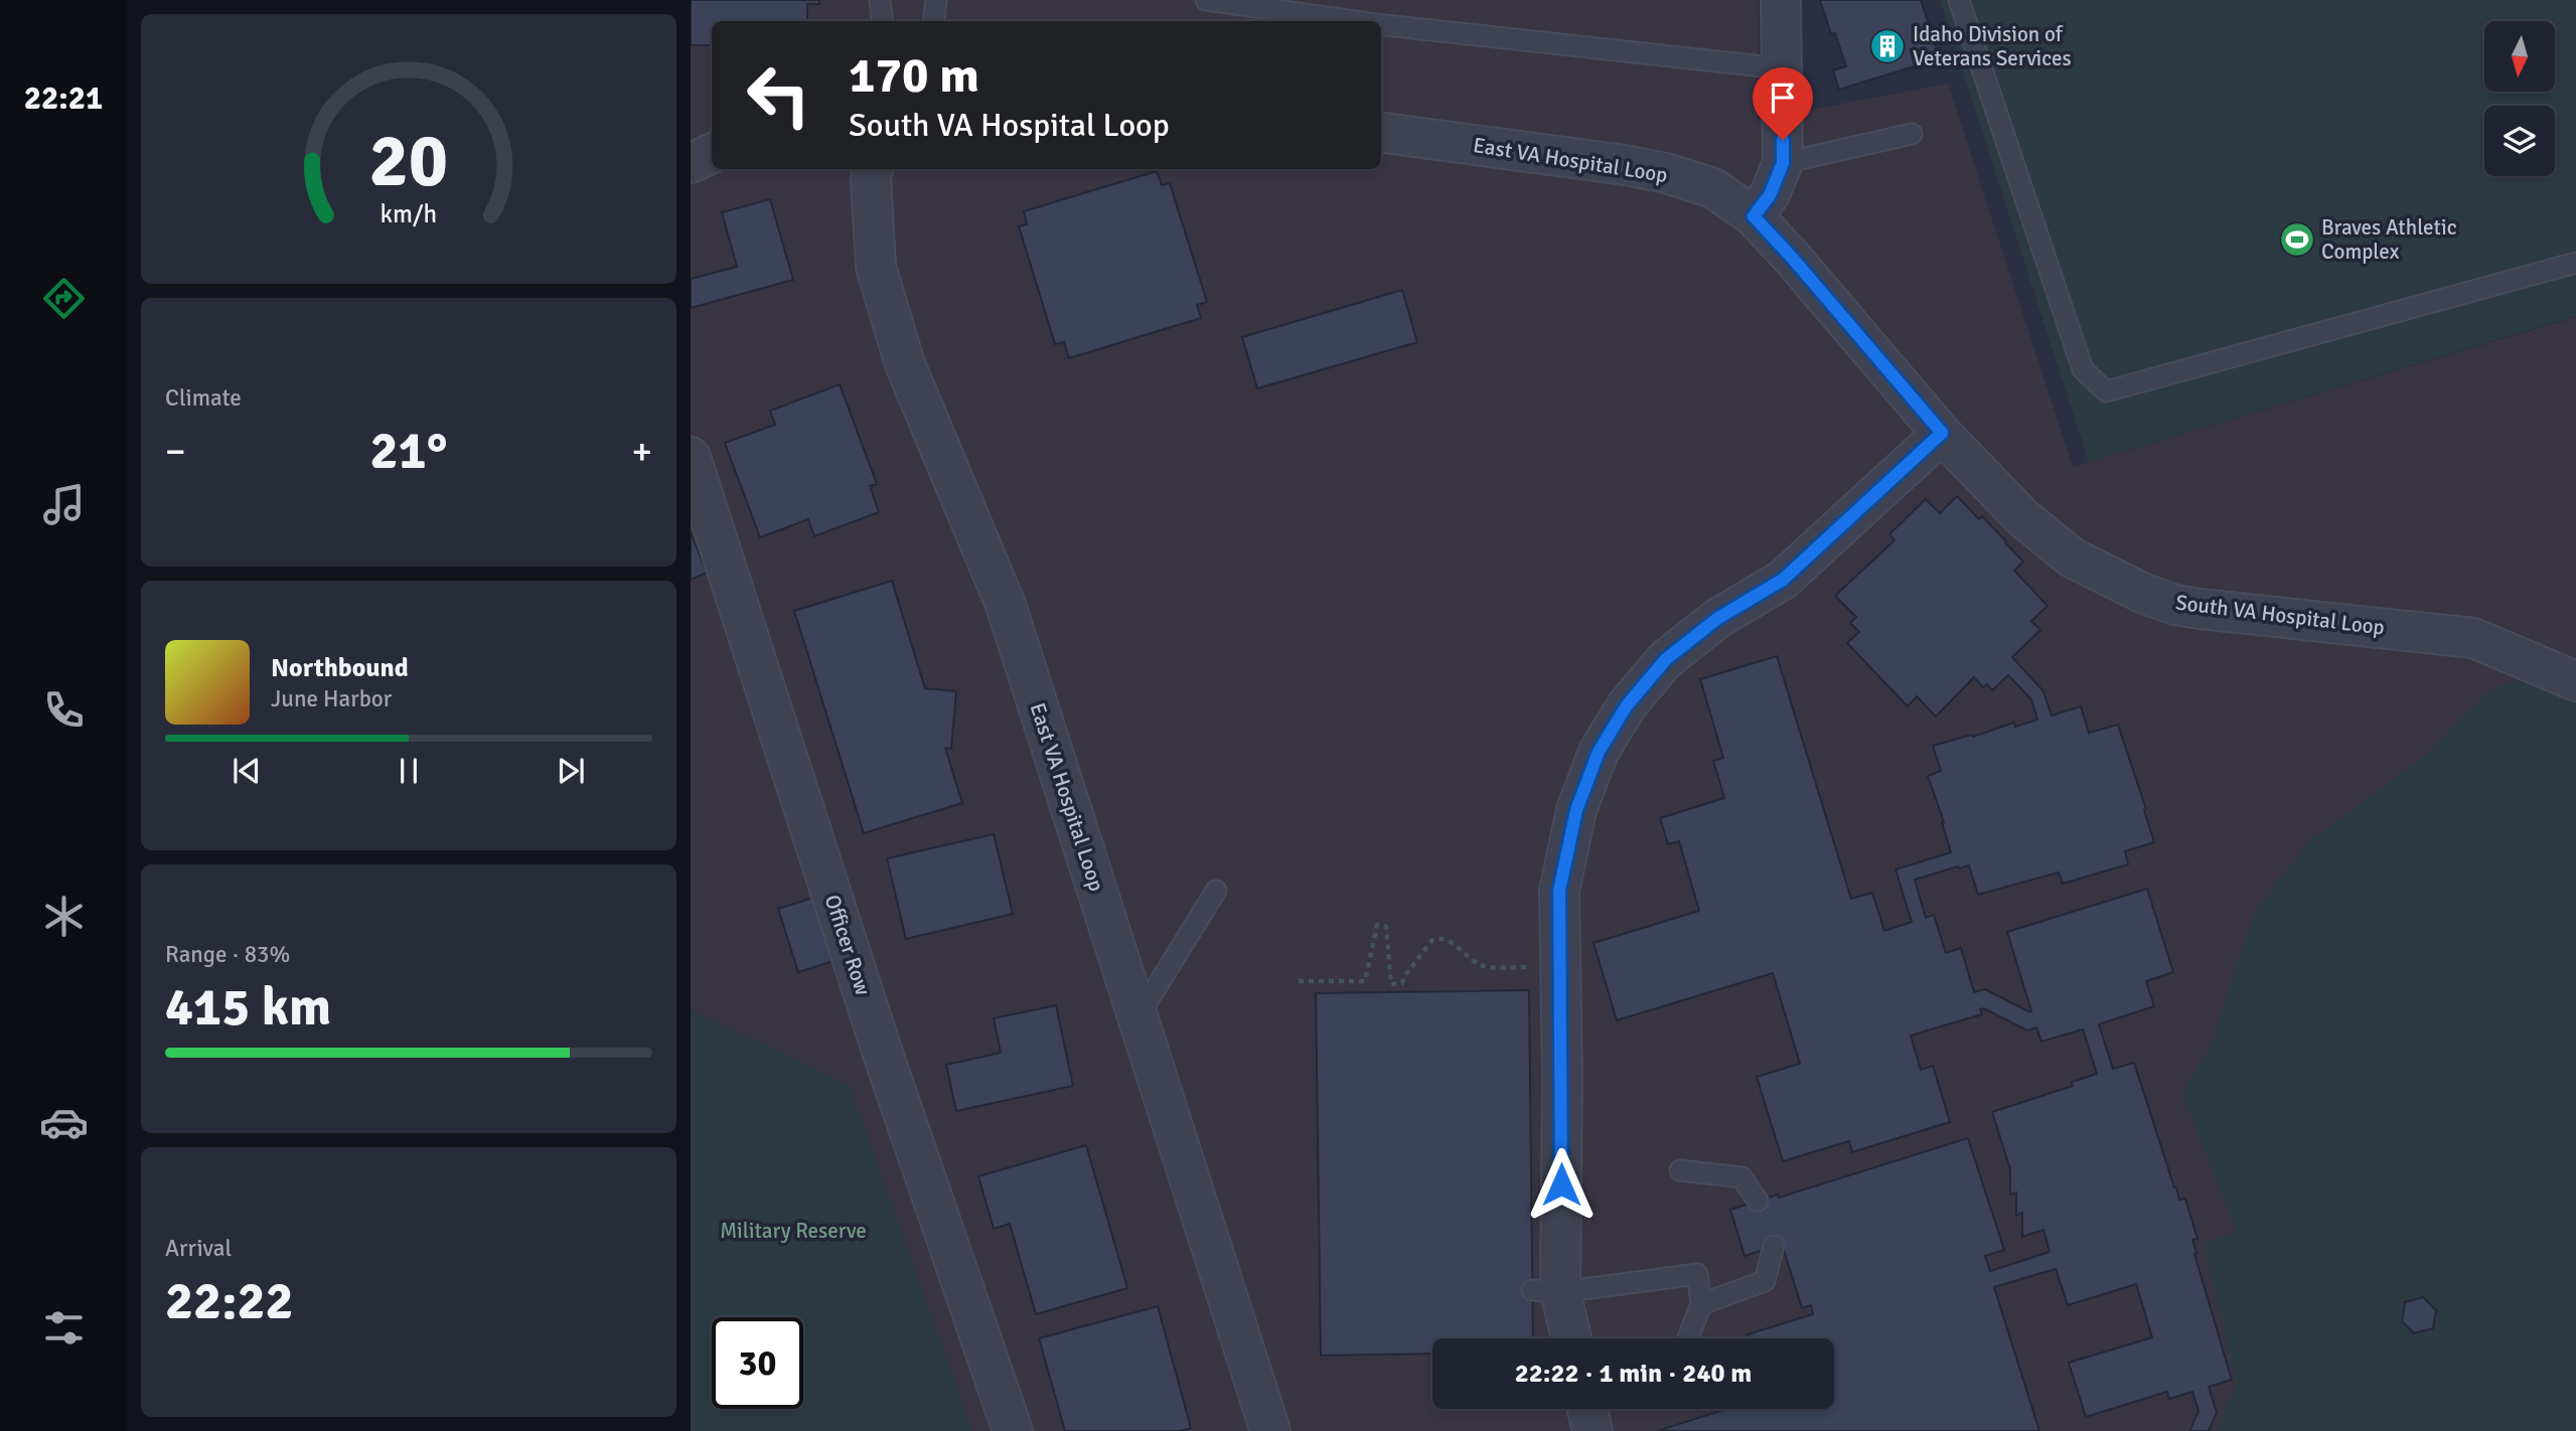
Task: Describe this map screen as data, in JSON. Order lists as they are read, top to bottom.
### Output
{
  "streets": {
    "street": ["East VA Hospital Loop", "South VA Hospital Loop", "Officer Row"]
  },
  "crossings": [
    ["East VA Hospital Loop", "South VA Hospital Loop"]
  ],
  "parks": ["Military Reserve"],
  "places": {
    "building": ["Idaho Division of Veterans Services"],
    "sports": ["Braves Athletic Complex"]
  },
  "north": "bottom",
  "page": {
    "tabs": "22:21",
    "turn": ["170 m", "South VA Hospital Loop"],
    "tile": [
      "Climate",
      ["Range · 83%", "415 km"],
      ["Arrival", "22:22"]
    ],
    "heat": ["−", "21°", "+"],
    "song": ["Northbound", "June Harbor"],
    "limit": "30",
    "trip": "22:22 · 1 min · 240 m",
    "gauge": ["20", "km/h"]
  }
}
